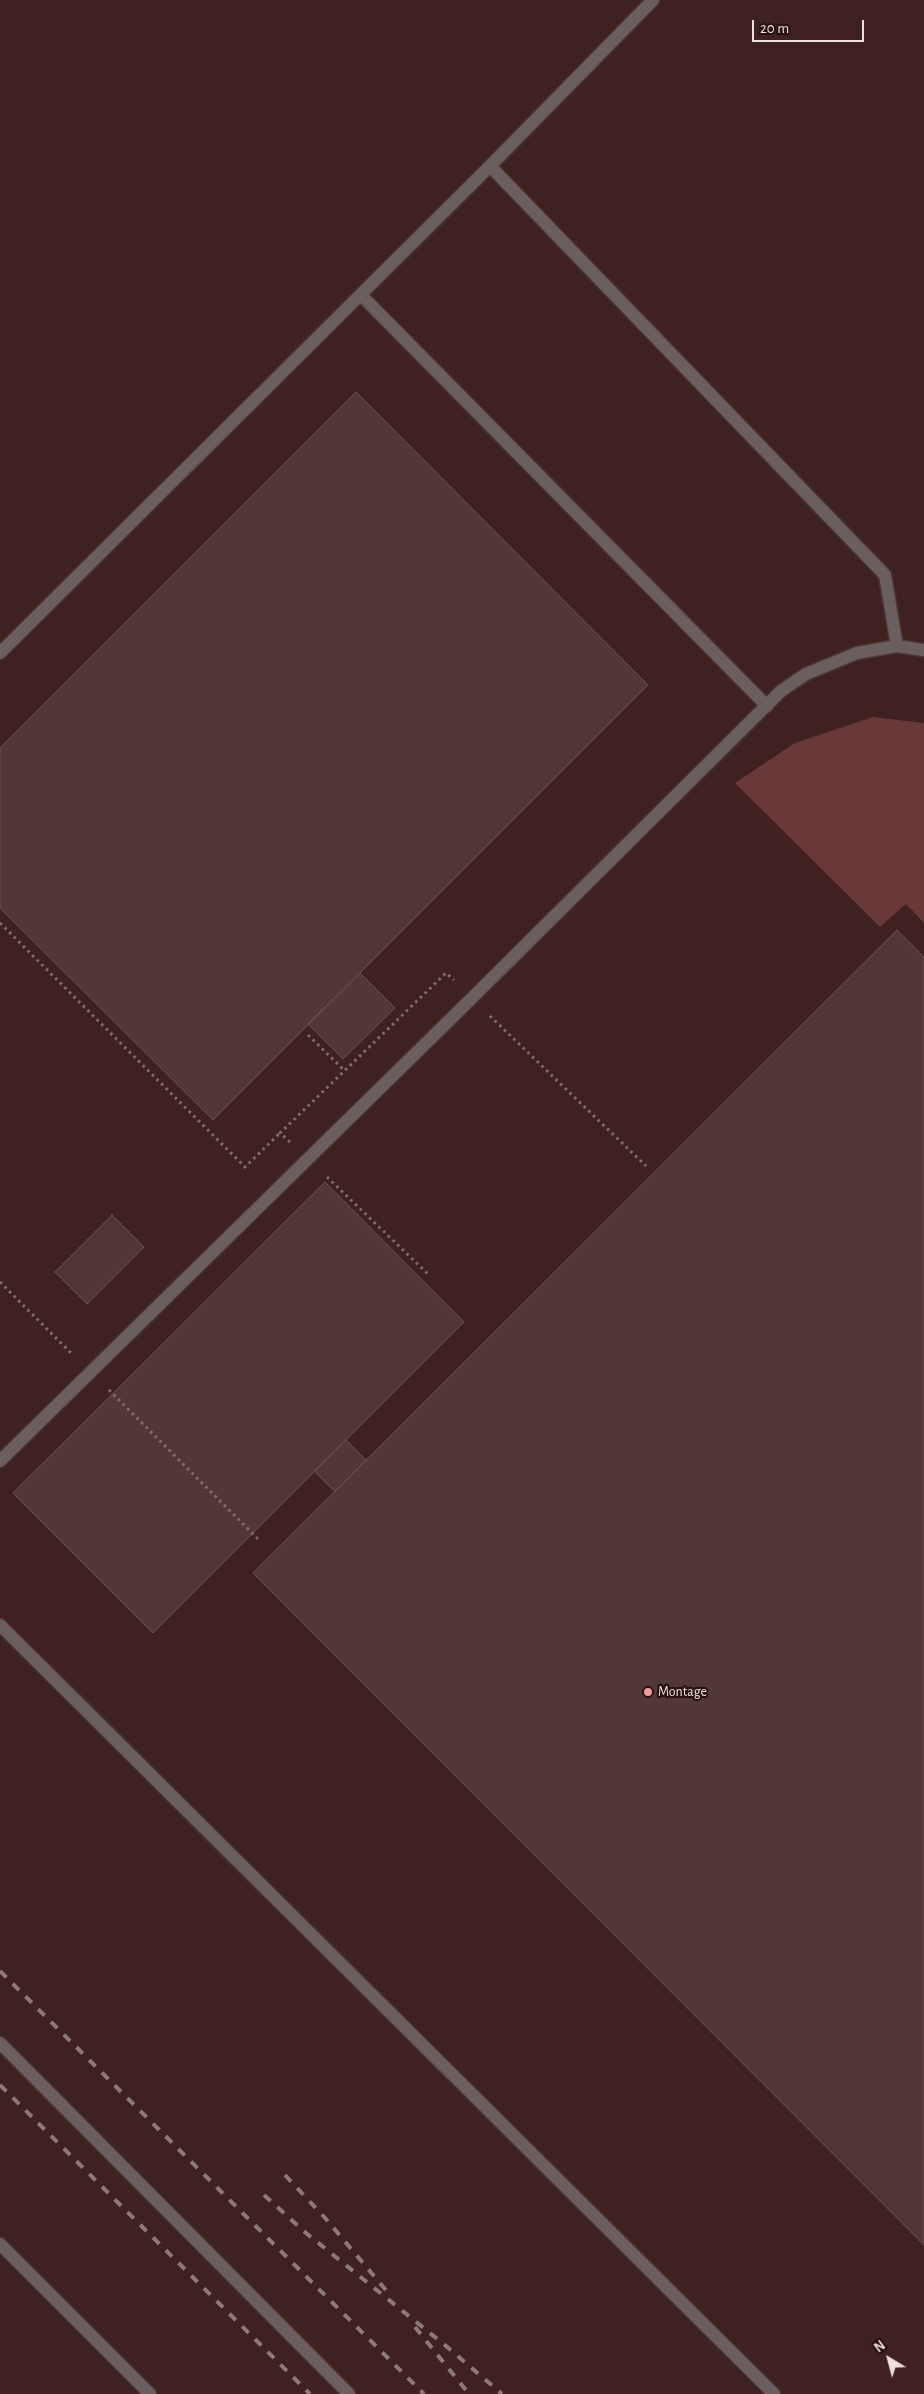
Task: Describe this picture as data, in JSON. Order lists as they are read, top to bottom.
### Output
{
  "places": ["Montage"],
  "scale_bar": "20 m",
  "north": "top left"
}
